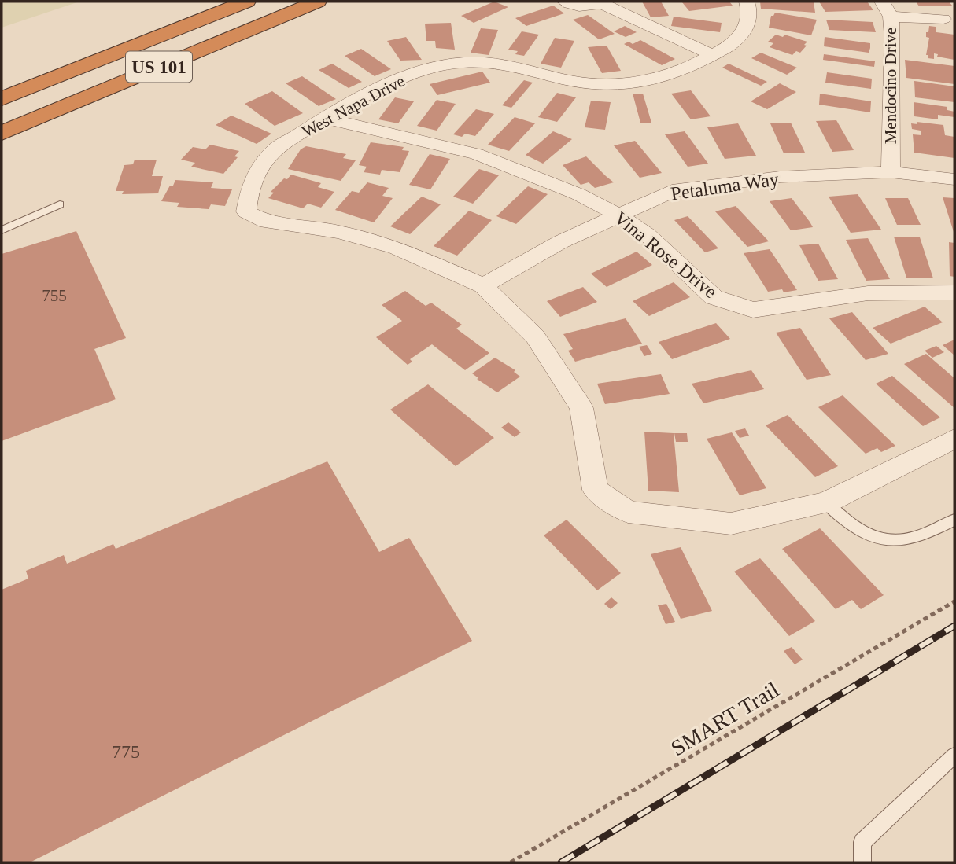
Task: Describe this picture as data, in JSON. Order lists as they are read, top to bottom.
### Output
{
  "streets": {
    "highway": ["US 101"],
    "street": [
      "Mendocino Drive",
      "West Napa Drive",
      "Petaluma Way",
      "Vina Rose Drive"
    ],
    "path": ["SMART Trail"]
  },
  "crossings": [
    ["Mendocino Drive", "Petaluma Way"],
    ["West Napa Drive", "Petaluma Way"],
    ["West Napa Drive", "Vina Rose Drive"],
    ["Petaluma Way", "Vina Rose Drive"]
  ],
  "house_numbers": ["755", "775"]
}
